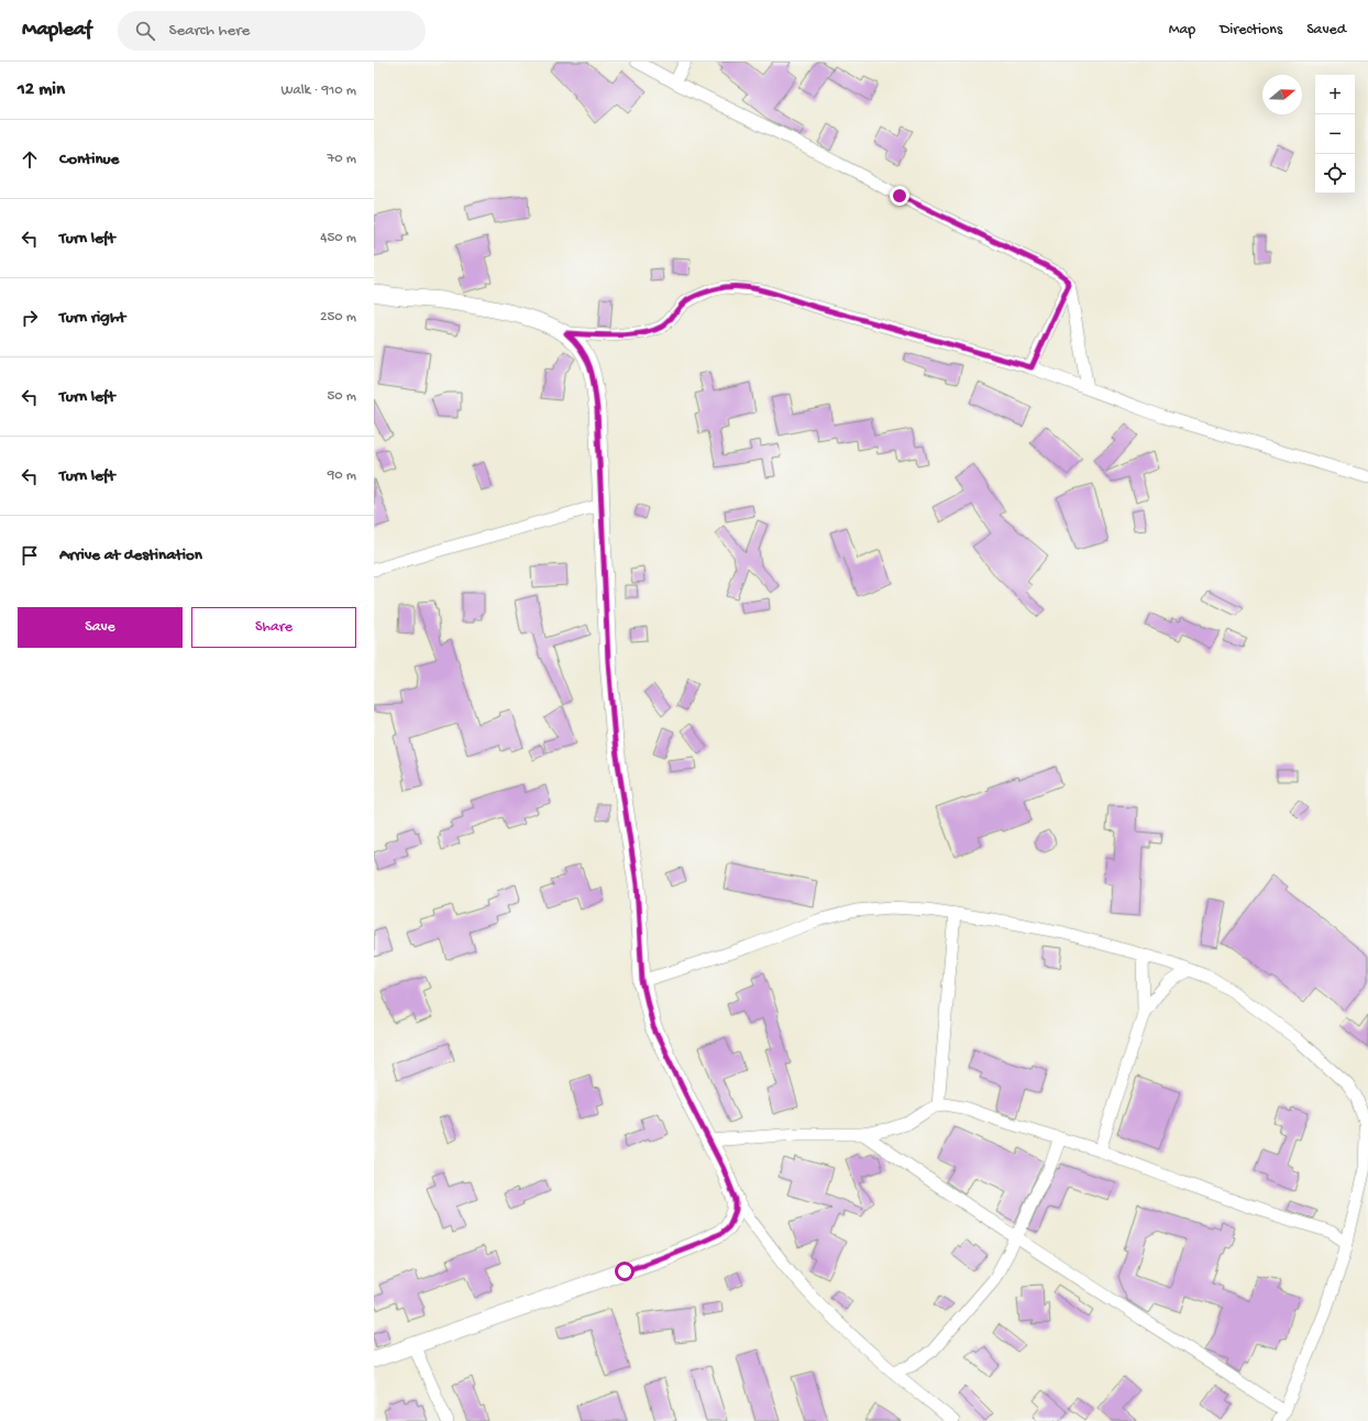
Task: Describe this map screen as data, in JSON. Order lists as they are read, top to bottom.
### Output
{
  "north": "right",
  "page": {
    "header": "Mapleaf",
    "search": "Search here",
    "nav": ["Map", "Directions", "Saved"],
    "heading": ["12 min", "Walk · 910 m"],
    "map_buttons": ["+", "−"],
    "list": [
      ["Continue", "70 m"],
      ["Turn left", "450 m"],
      ["Turn right", "250 m"],
      ["Turn left", "50 m"],
      ["Turn left", "90 m"],
      "Arrive at destination"
    ],
    "buttons": ["Save", "Share"]
  }
}
